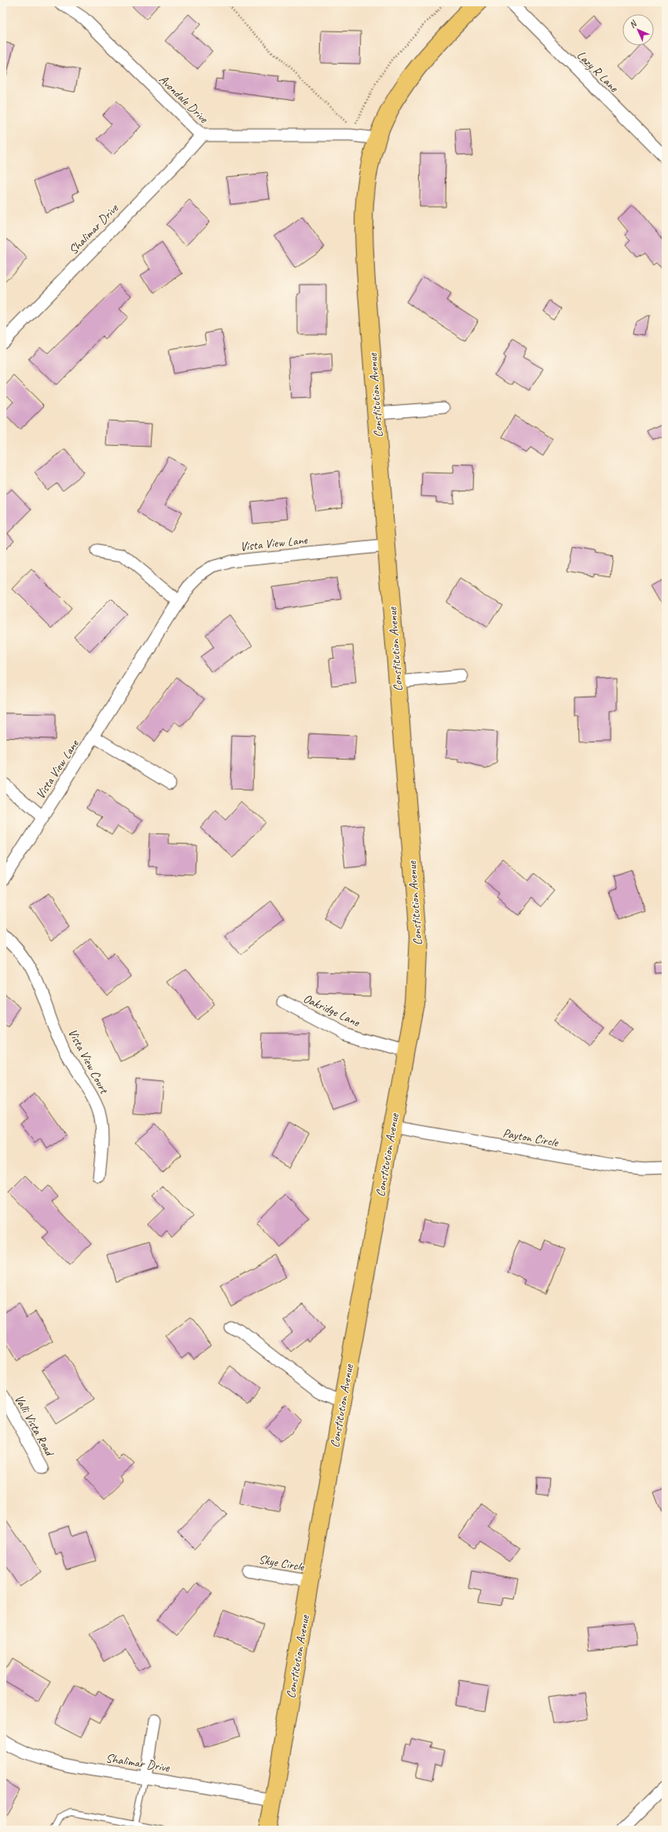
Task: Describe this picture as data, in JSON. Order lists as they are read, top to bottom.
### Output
{
  "streets": {
    "main road": ["Constitution Avenue"],
    "street": [
      "Lazy R Lane",
      "Avondale Drive",
      "Shalimar Drive",
      "Vista View Lane",
      "Oakridge Lane",
      "Vista View Court",
      "Payton Circle",
      "Valli Vista Road",
      "Skye Circle"
    ]
  },
  "crossings": [
    ["Avondale Drive", "Shalimar Drive"],
    ["Avondale Drive", "Constitution Avenue"],
    ["Shalimar Drive", "Constitution Avenue"],
    ["Constitution Avenue", "Vista View Lane"],
    ["Constitution Avenue", "Oakridge Lane"],
    ["Constitution Avenue", "Payton Circle"],
    ["Constitution Avenue", "Skye Circle"]
  ],
  "north": "top left"
}
